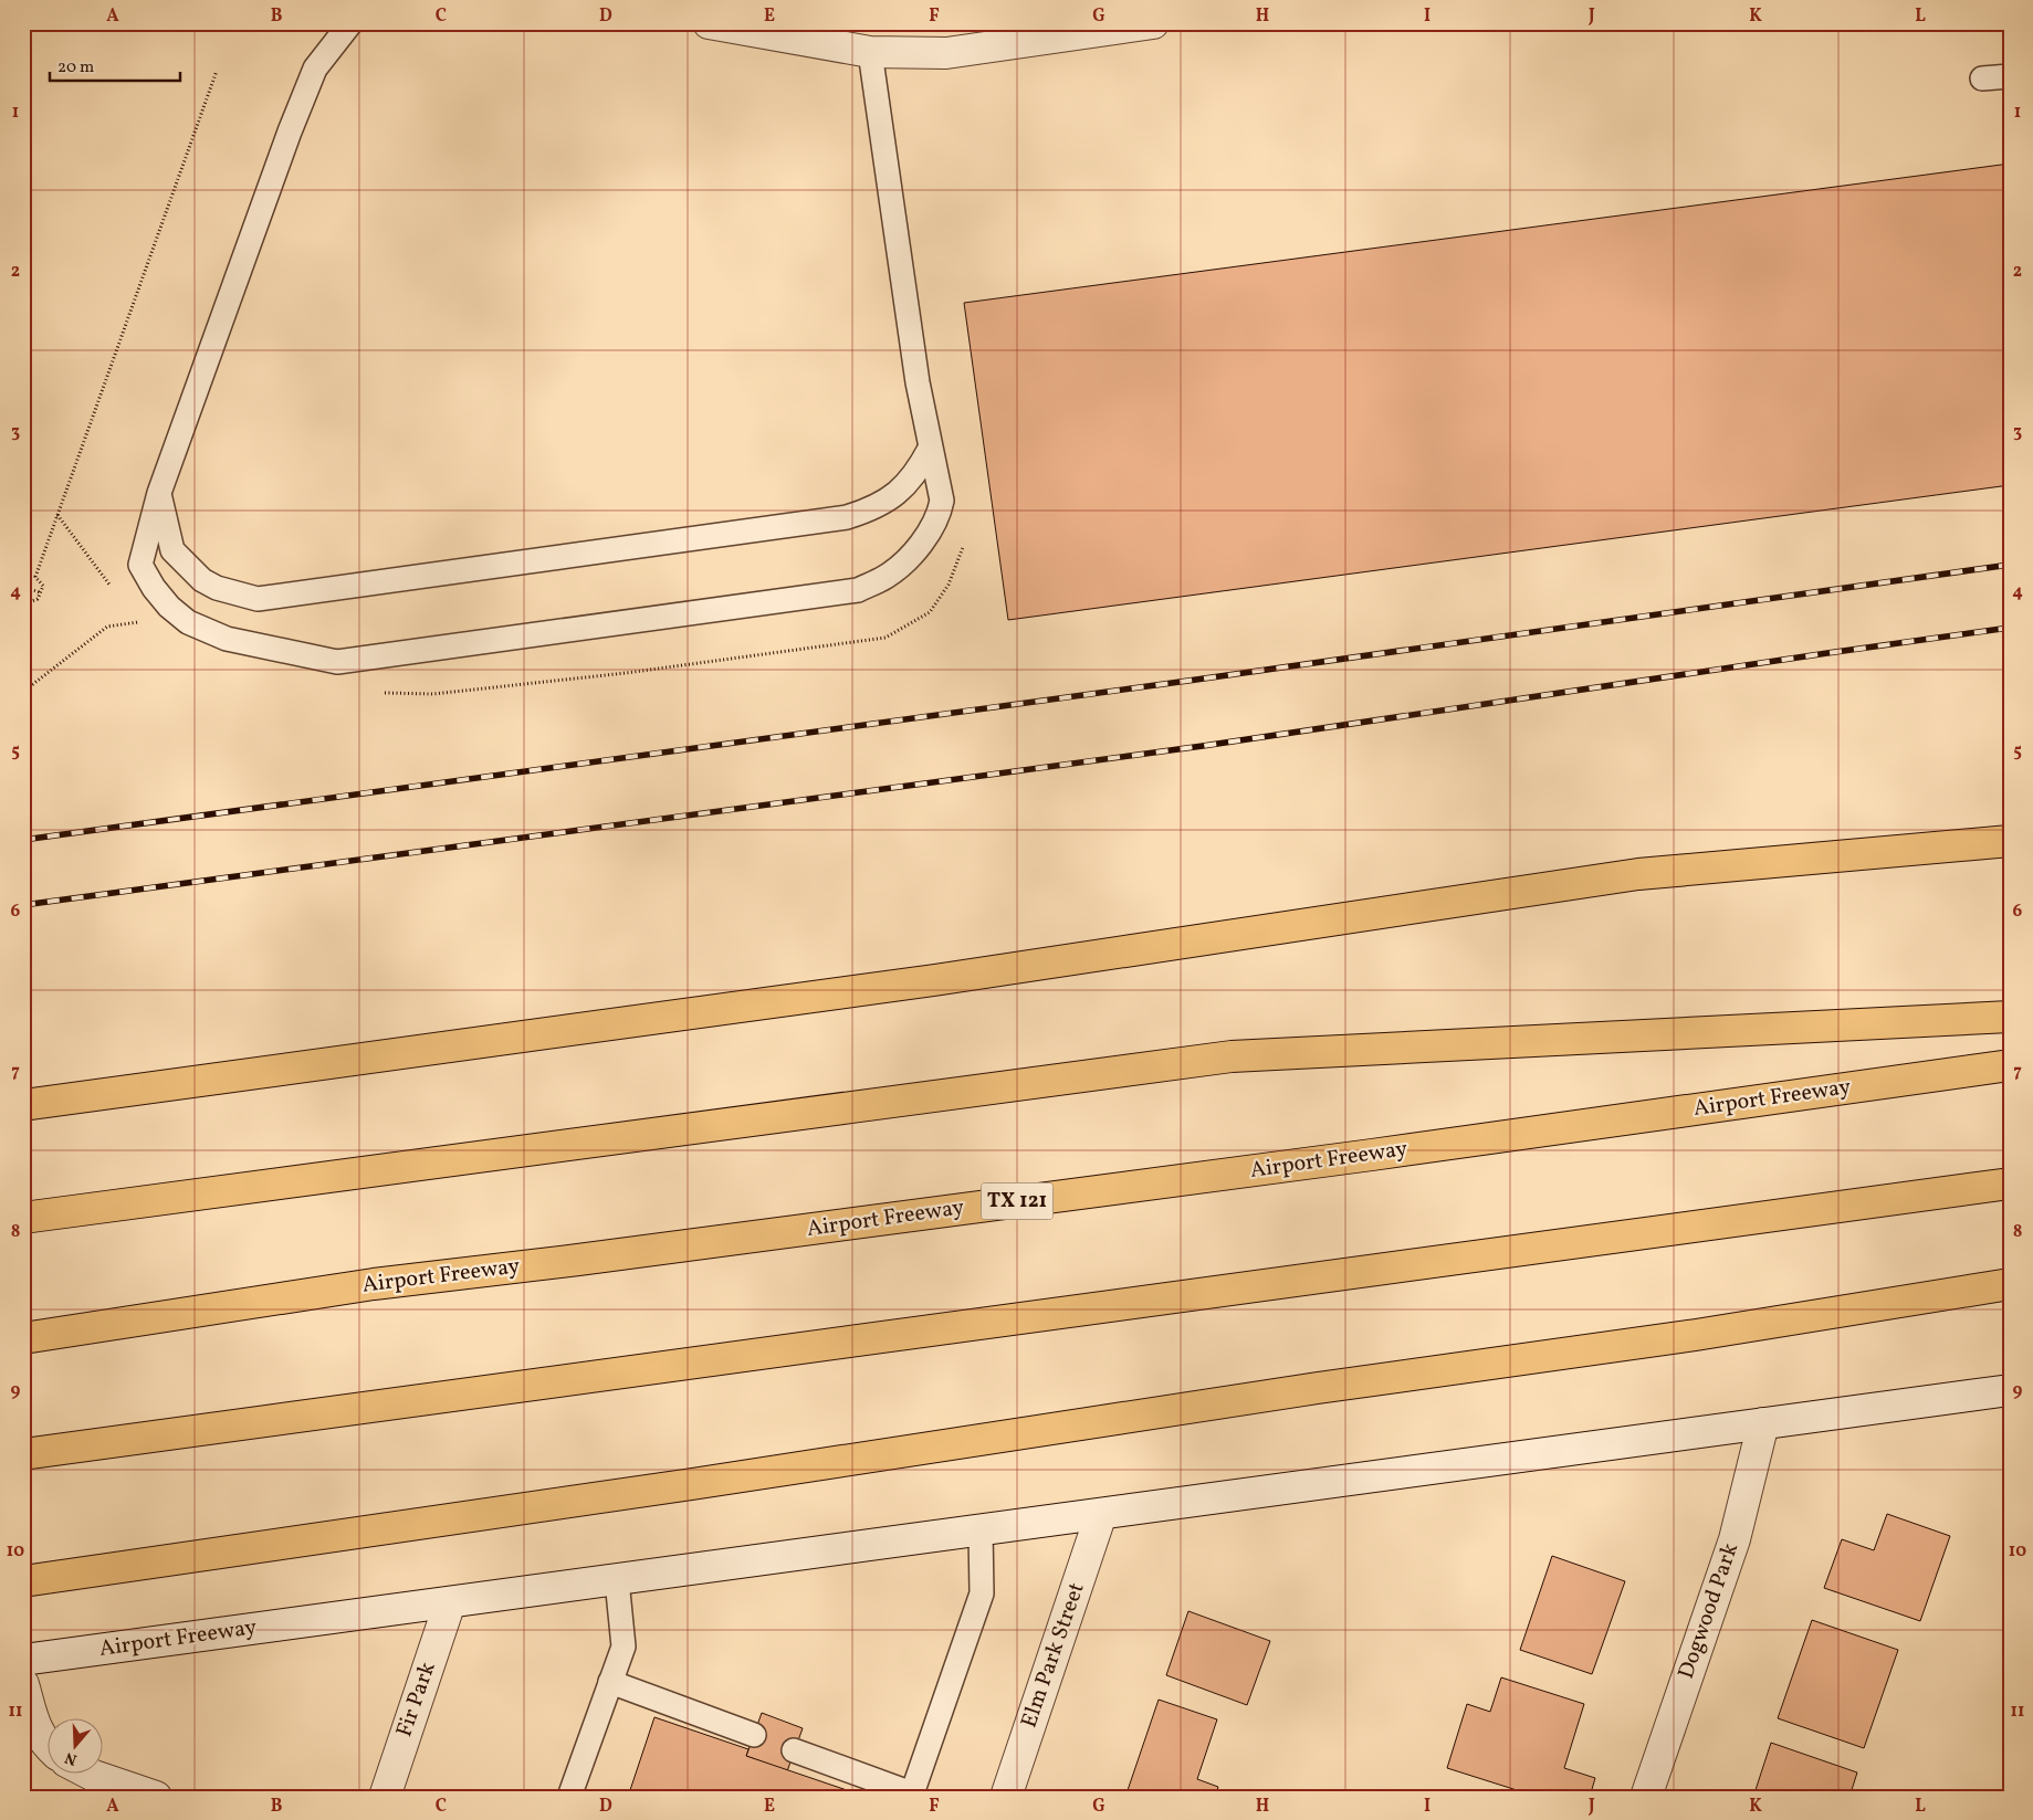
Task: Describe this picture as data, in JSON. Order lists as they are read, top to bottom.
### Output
{
  "streets": {
    "highway": ["Airport Freeway", "TX 121"],
    "main road": ["Dogwood Park", "Elm Park Street", "Fir Park"]
  },
  "crossings": [
    ["Airport Freeway", "Dogwood Park"],
    ["Airport Freeway", "Elm Park Street"],
    ["Airport Freeway", "Fir Park"]
  ],
  "scale_bar": "20 m",
  "north": "bottom",
  "grid": {
    "columns": [
      "A",
      "B",
      "C",
      "D",
      "E",
      "F",
      "G",
      "H",
      "I",
      "J",
      "K",
      "L"
    ],
    "rows": [
      "1",
      "2",
      "3",
      "4",
      "5",
      "6",
      "7",
      "8",
      "9",
      "10",
      "11"
    ]
  }
}
